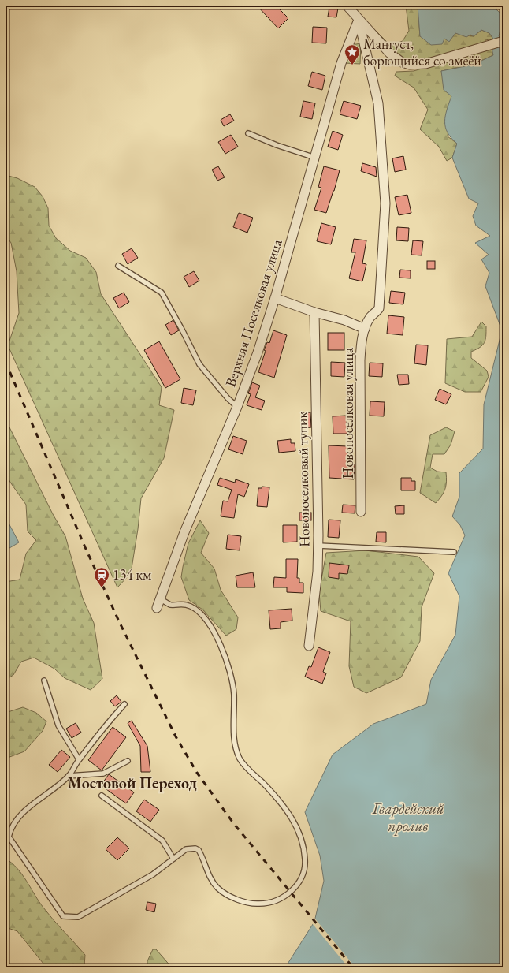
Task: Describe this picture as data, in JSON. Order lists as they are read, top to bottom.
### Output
{
  "streets": {
    "street": ["Верхняя Поселковая улица", "Новопоселковая улица", "Новопоселковый тупик"]
  },
  "crossings": [
    ["Верхняя Поселковая улица", "Новопоселковая улица"]
  ],
  "districts": ["Мостовой Переход"],
  "water": ["Гвардейский пролив"],
  "places": {
    "place": ["Мангуст, борющийся со змеёй"],
    "station": ["134 км"]
  }
}
